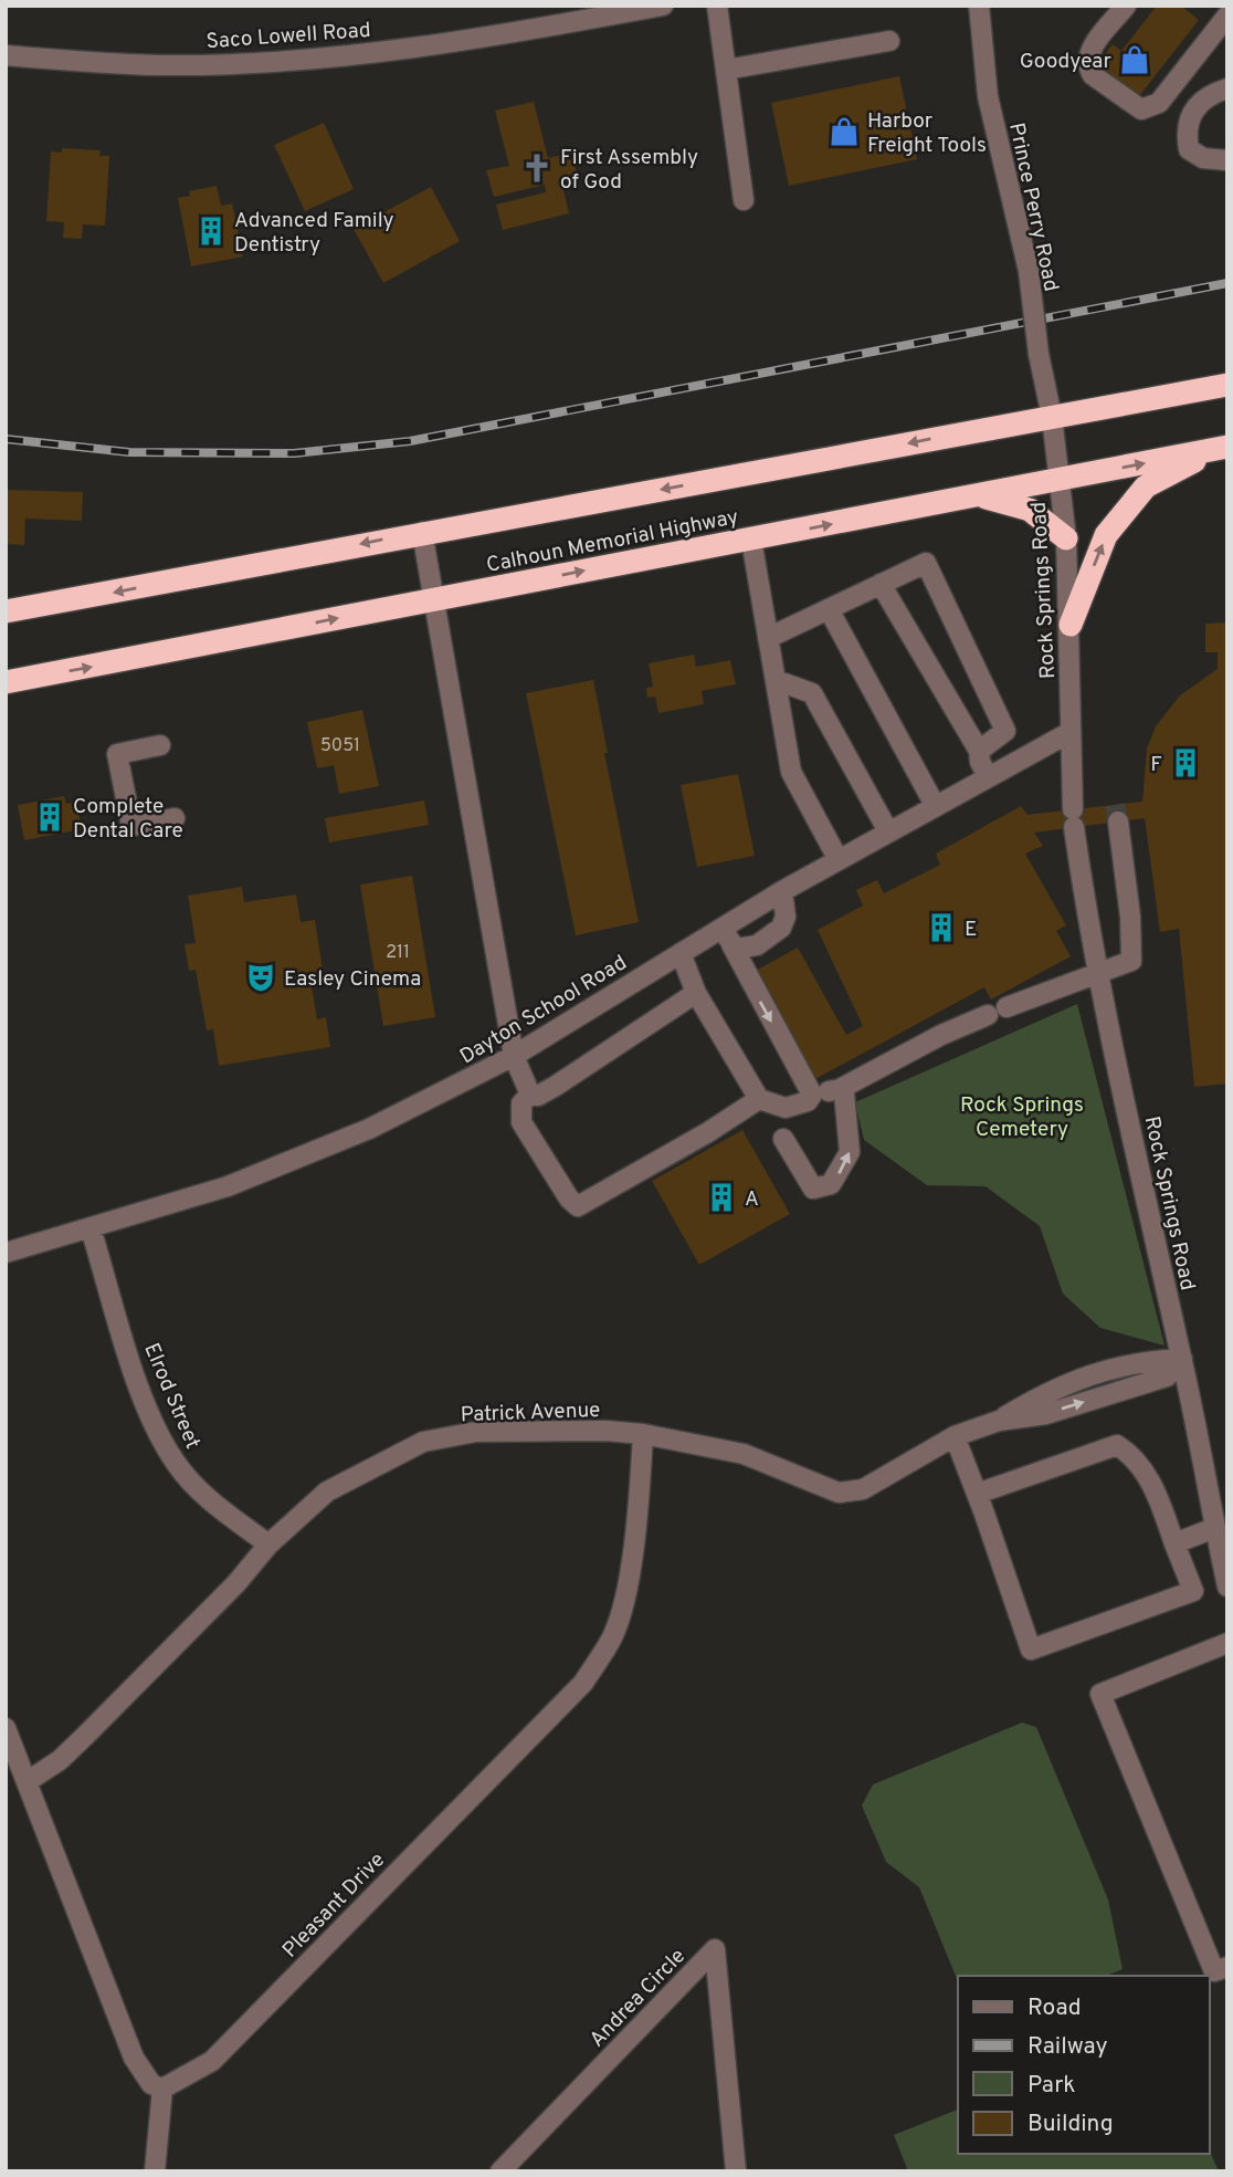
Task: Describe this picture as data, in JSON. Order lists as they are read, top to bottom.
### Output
{
  "streets": {
    "highway": ["Calhoun Memorial Highway"],
    "street": [
      "Saco Lowell Road",
      "Prince Perry Road",
      "Rock Springs Road",
      "Dayton School Road",
      "Elrod Street",
      "Patrick Avenue",
      "Pleasant Drive",
      "Andrea Circle"
    ]
  },
  "crossings": [
    ["Prince Perry Road", "Calhoun Memorial Highway"],
    ["Prince Perry Road", "Rock Springs Road"],
    ["Calhoun Memorial Highway", "Rock Springs Road"],
    ["Rock Springs Road", "Dayton School Road"],
    ["Rock Springs Road", "Patrick Avenue"],
    ["Dayton School Road", "Elrod Street"],
    ["Elrod Street", "Patrick Avenue"],
    ["Patrick Avenue", "Pleasant Drive"]
  ],
  "parks": ["Rock Springs Cemetery"],
  "places": {
    "shop": ["Goodyear", "Harbor Freight Tools"],
    "church": ["First Assembly of God"],
    "building": [
      "Advanced Family Dentistry",
      "F",
      "Complete Dental Care",
      "E",
      "A"
    ],
    "theatre": ["Easley Cinema"]
  },
  "house_numbers": ["5051", "211"],
  "legend": [
    "Road",
    "Railway",
    "Park",
    "Building"
  ]
}
